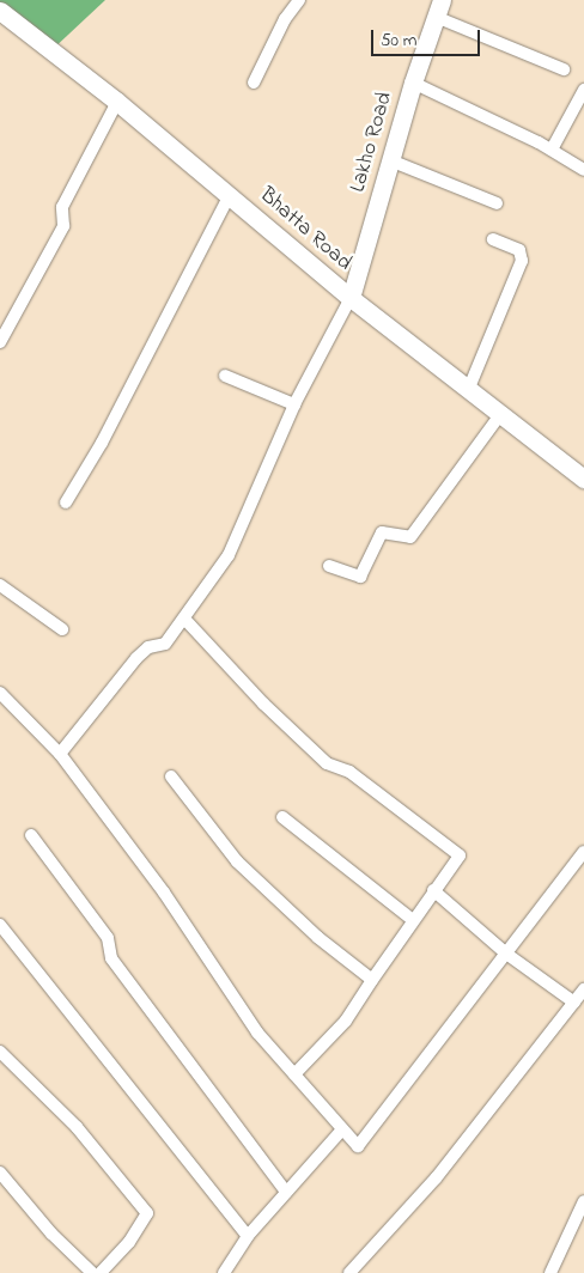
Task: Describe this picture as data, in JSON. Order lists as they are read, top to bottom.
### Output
{
  "streets": {
    "main road": ["Lakho Road", "Bhatta Road"]
  },
  "crossings": [
    ["Lakho Road", "Bhatta Road"]
  ],
  "scale_bar": "50 m"
}
